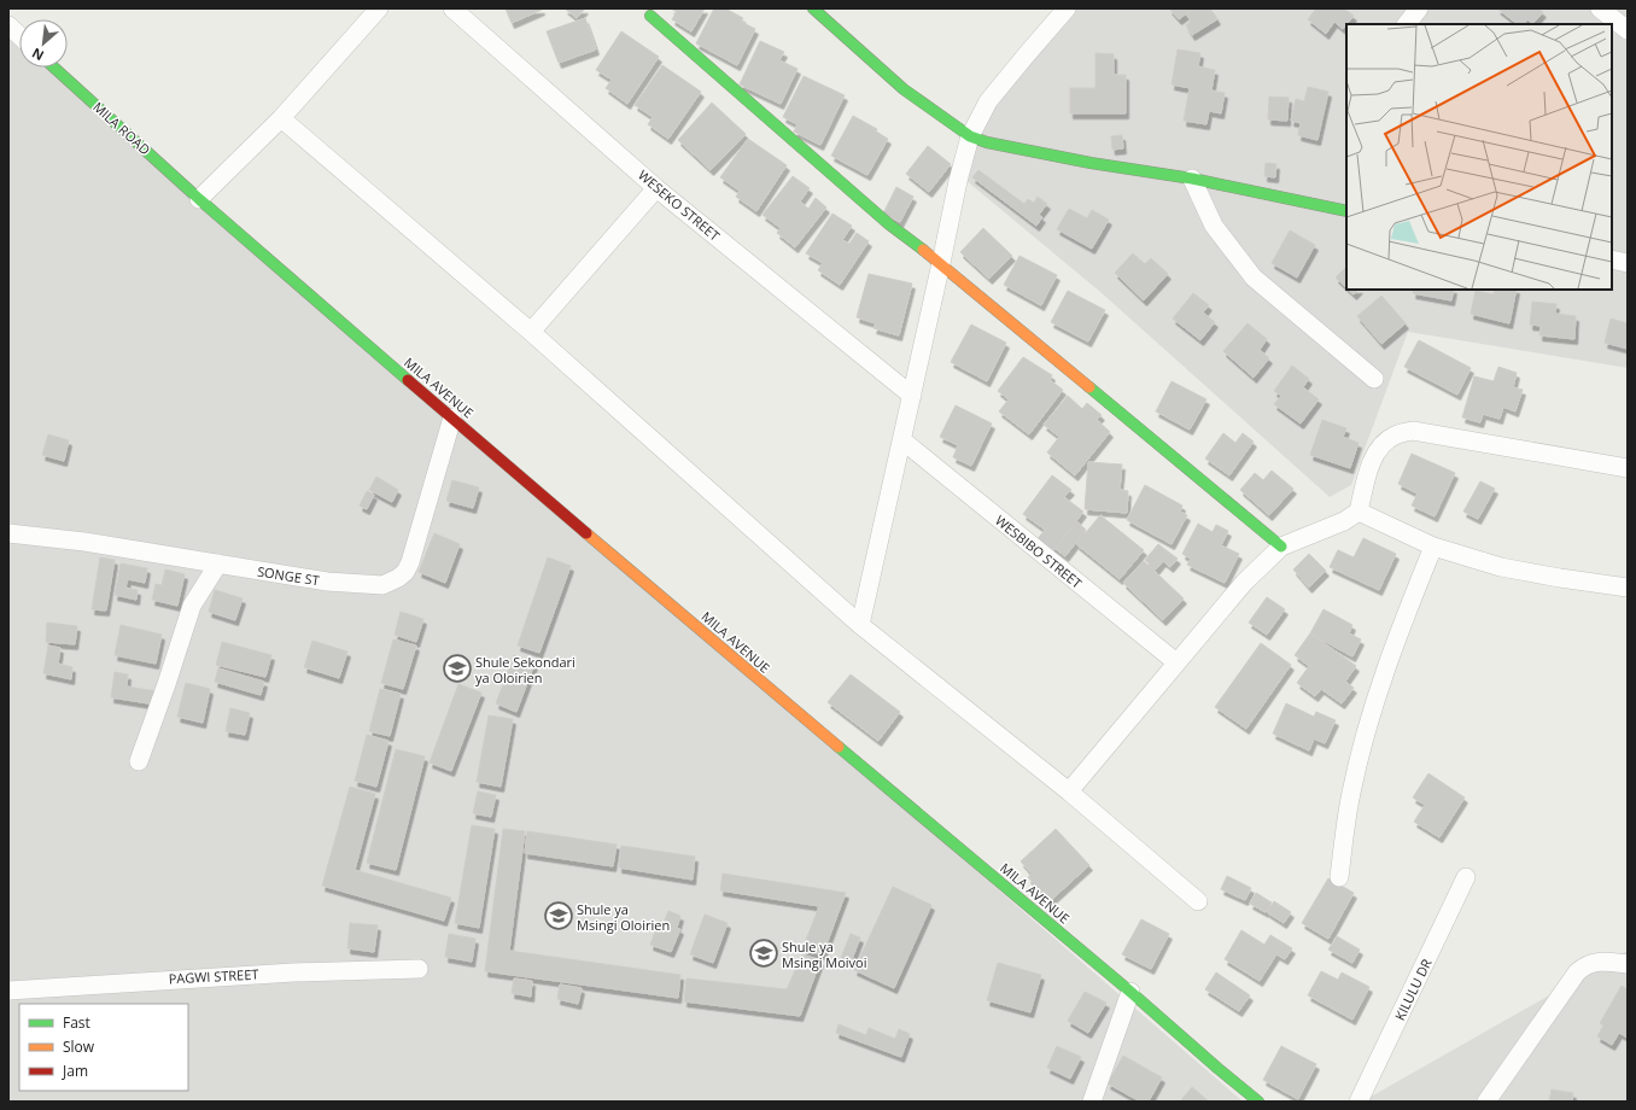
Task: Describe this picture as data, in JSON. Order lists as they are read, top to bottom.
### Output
{
  "streets": {
    "street": [
      "MILA ROAD",
      "WESEKO STREET",
      "MILA AVENUE",
      "WESBIBO STREET",
      "SONGE ST",
      "PAGWI STREET",
      "KILULU DR"
    ]
  },
  "crossings": [
    ["MILA ROAD", "MILA AVENUE"],
    ["MILA AVENUE", "SONGE ST"]
  ],
  "places": {
    "school or university": ["Shule Sekondari ya Oloirien", "Shule ya Msingi Oloirien", "Shule ya Msingi Moivoi"]
  },
  "legend": ["Fast", "Slow", "Jam"],
  "north": "bottom left"
}
